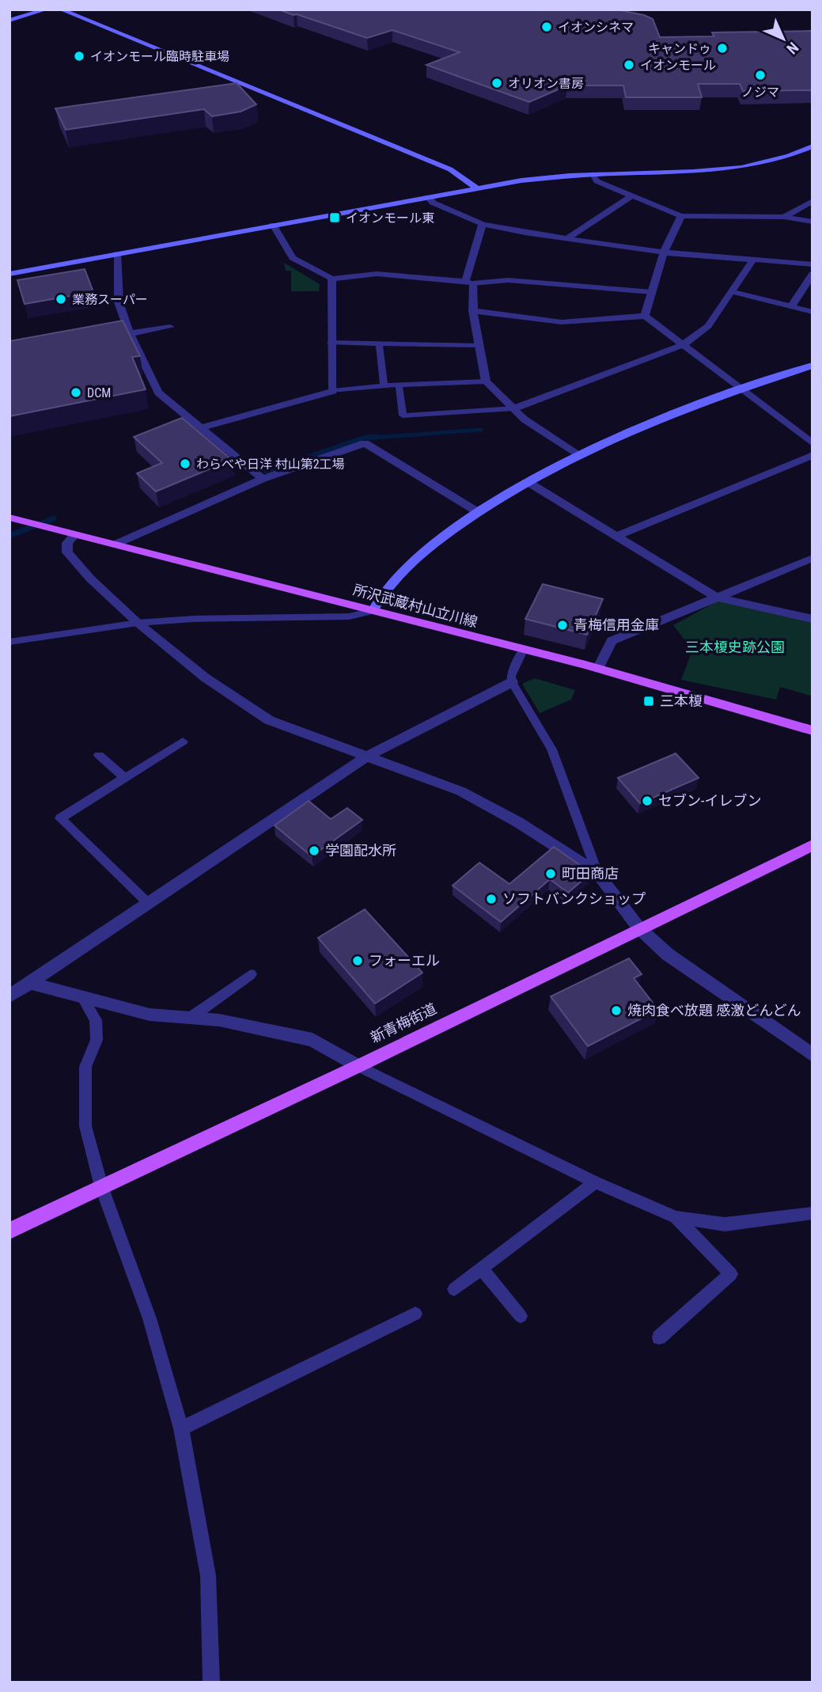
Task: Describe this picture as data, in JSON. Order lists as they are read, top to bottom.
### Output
{
  "streets": {
    "main road": ["所沢武蔵村山立川線", "新青梅街道"]
  },
  "parks": ["三本榎史跡公園"],
  "places": {
    "other": [
      "イオンシネマ",
      "キャンドゥ",
      "イオンモール臨時駐車場",
      "イオンモール",
      "ノジマ",
      "オリオン書房",
      "業務スーパー",
      "DCM",
      "わらべや日洋 村山第2工場",
      "青梅信用金庫",
      "セブン-イレブン",
      "学園配水所",
      "町田商店",
      "ソフトバンクショップ",
      "フォーエル",
      "焼肉食べ放題 感激どんどん"
    ],
    "transit": ["イオンモール東", "三本榎"]
  },
  "north": "bottom right"
}
